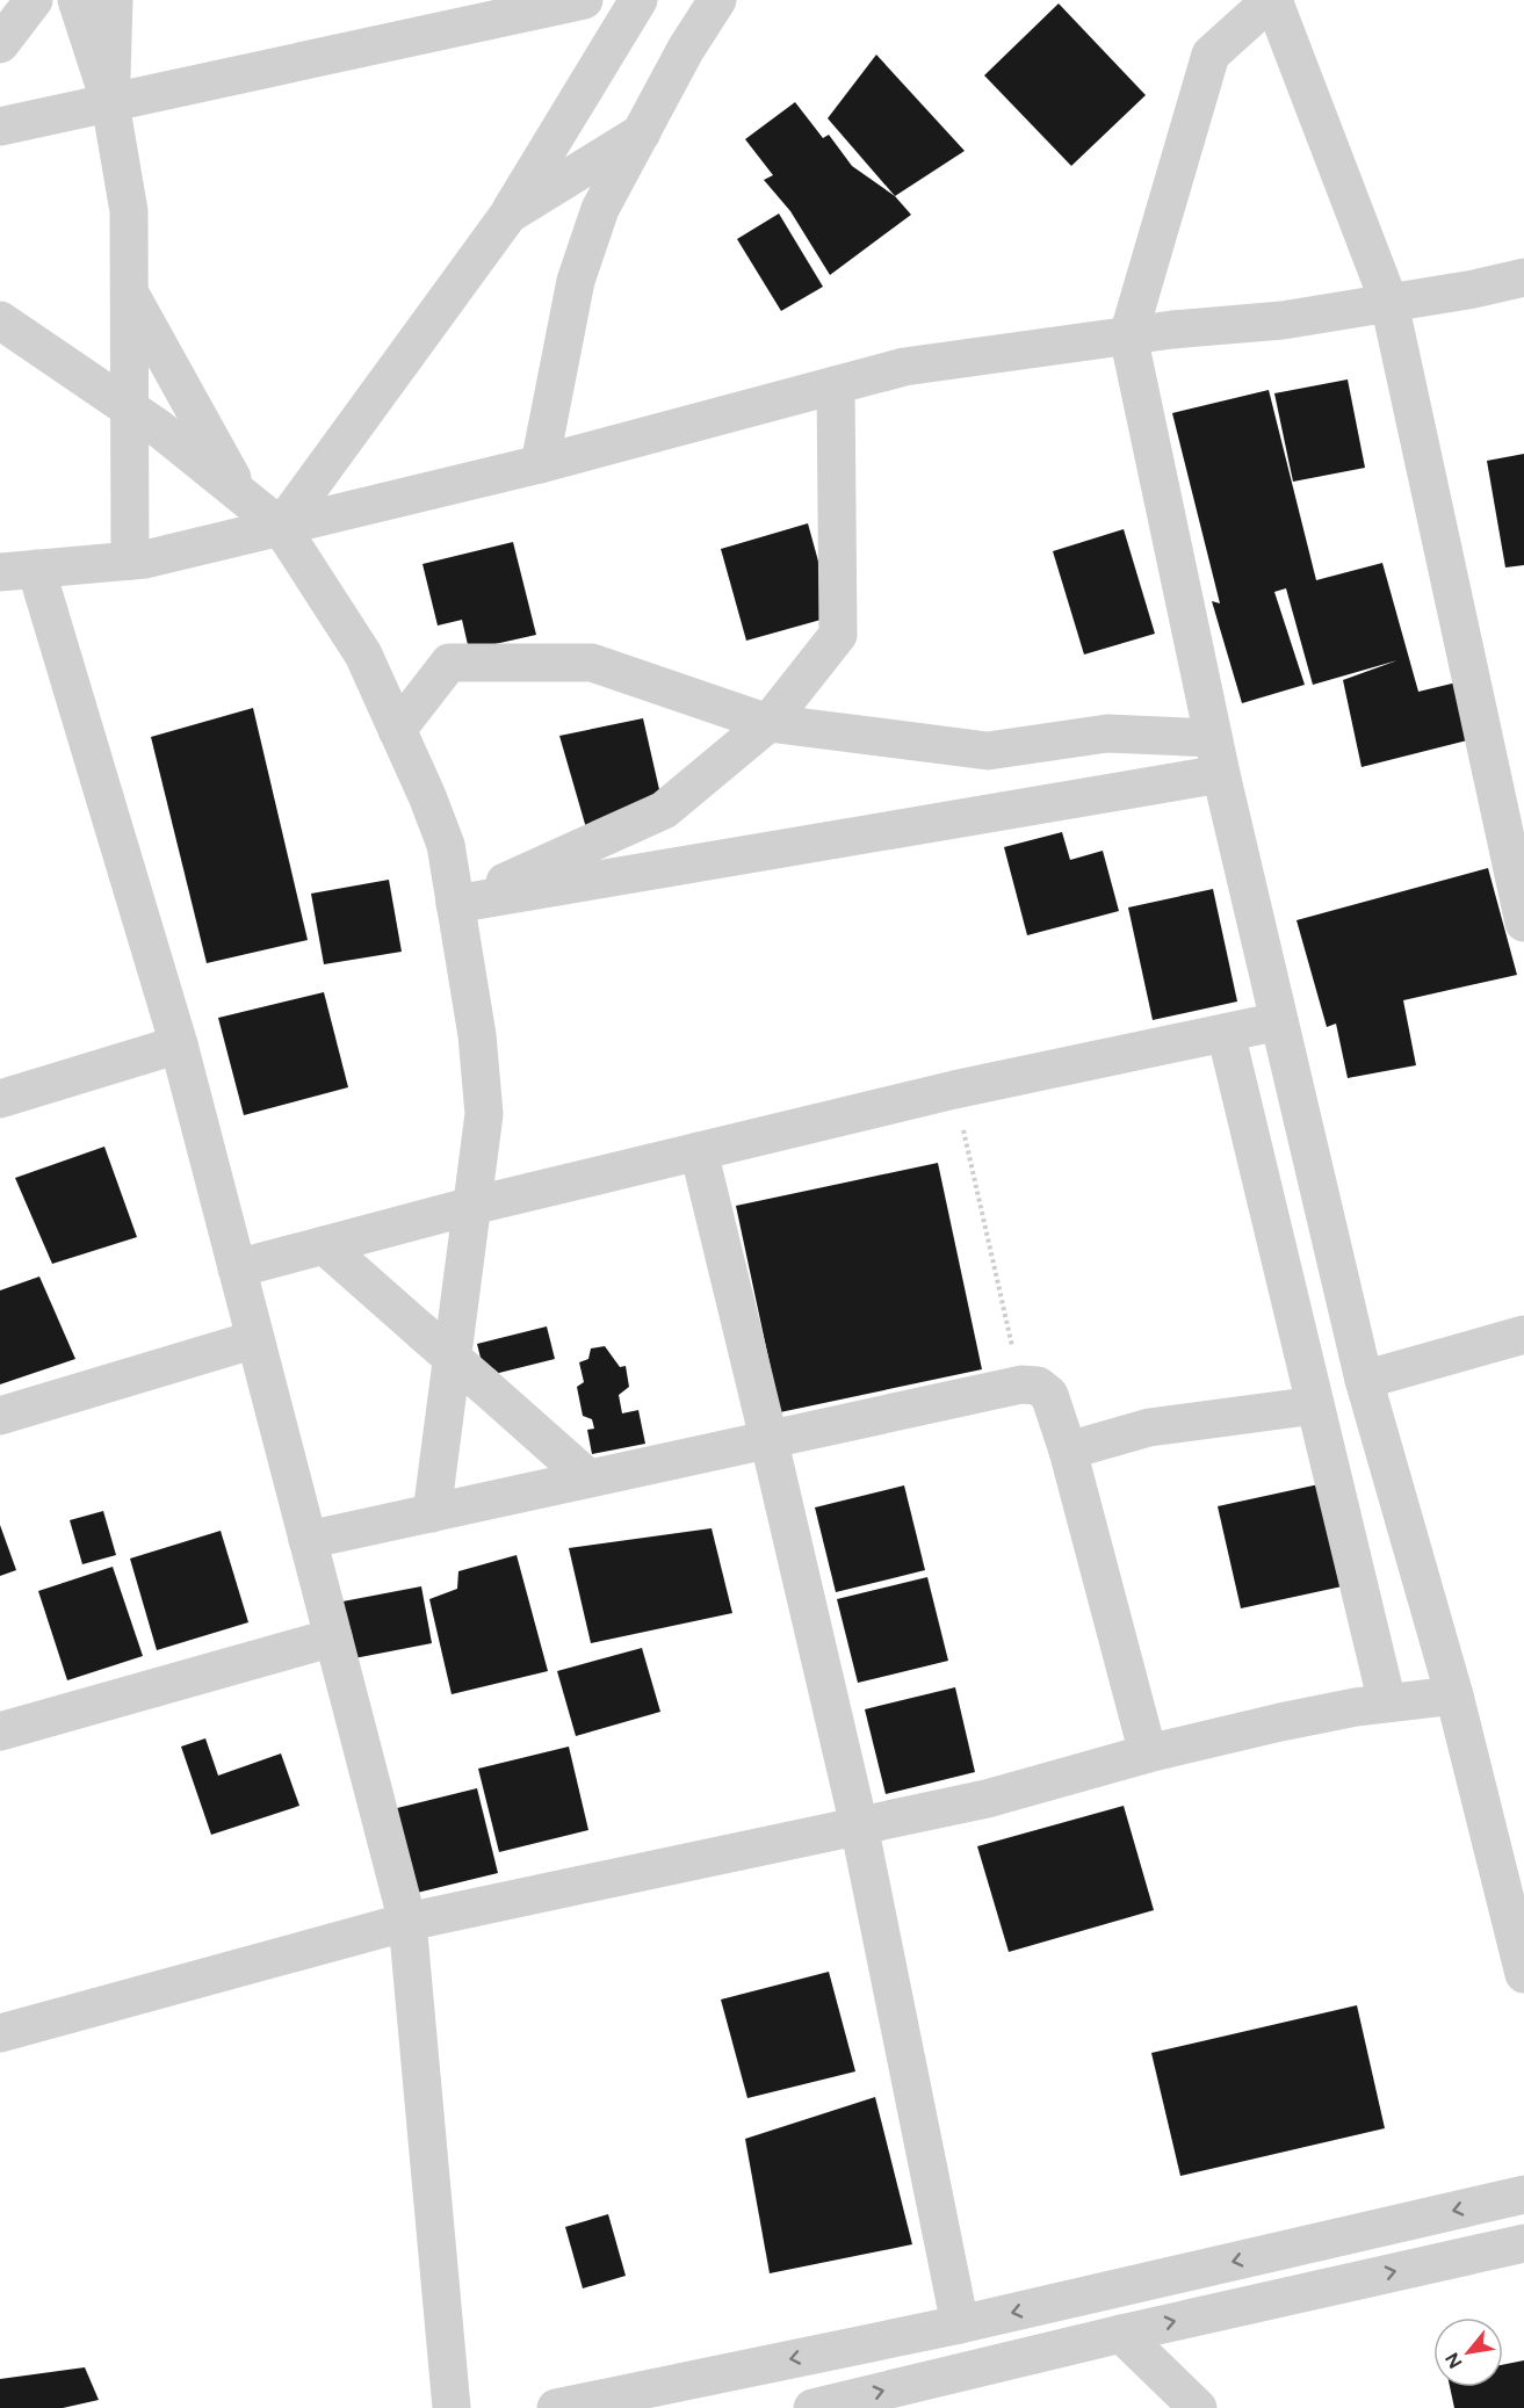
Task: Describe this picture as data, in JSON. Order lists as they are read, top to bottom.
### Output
{
  "north": "bottom left"
}
